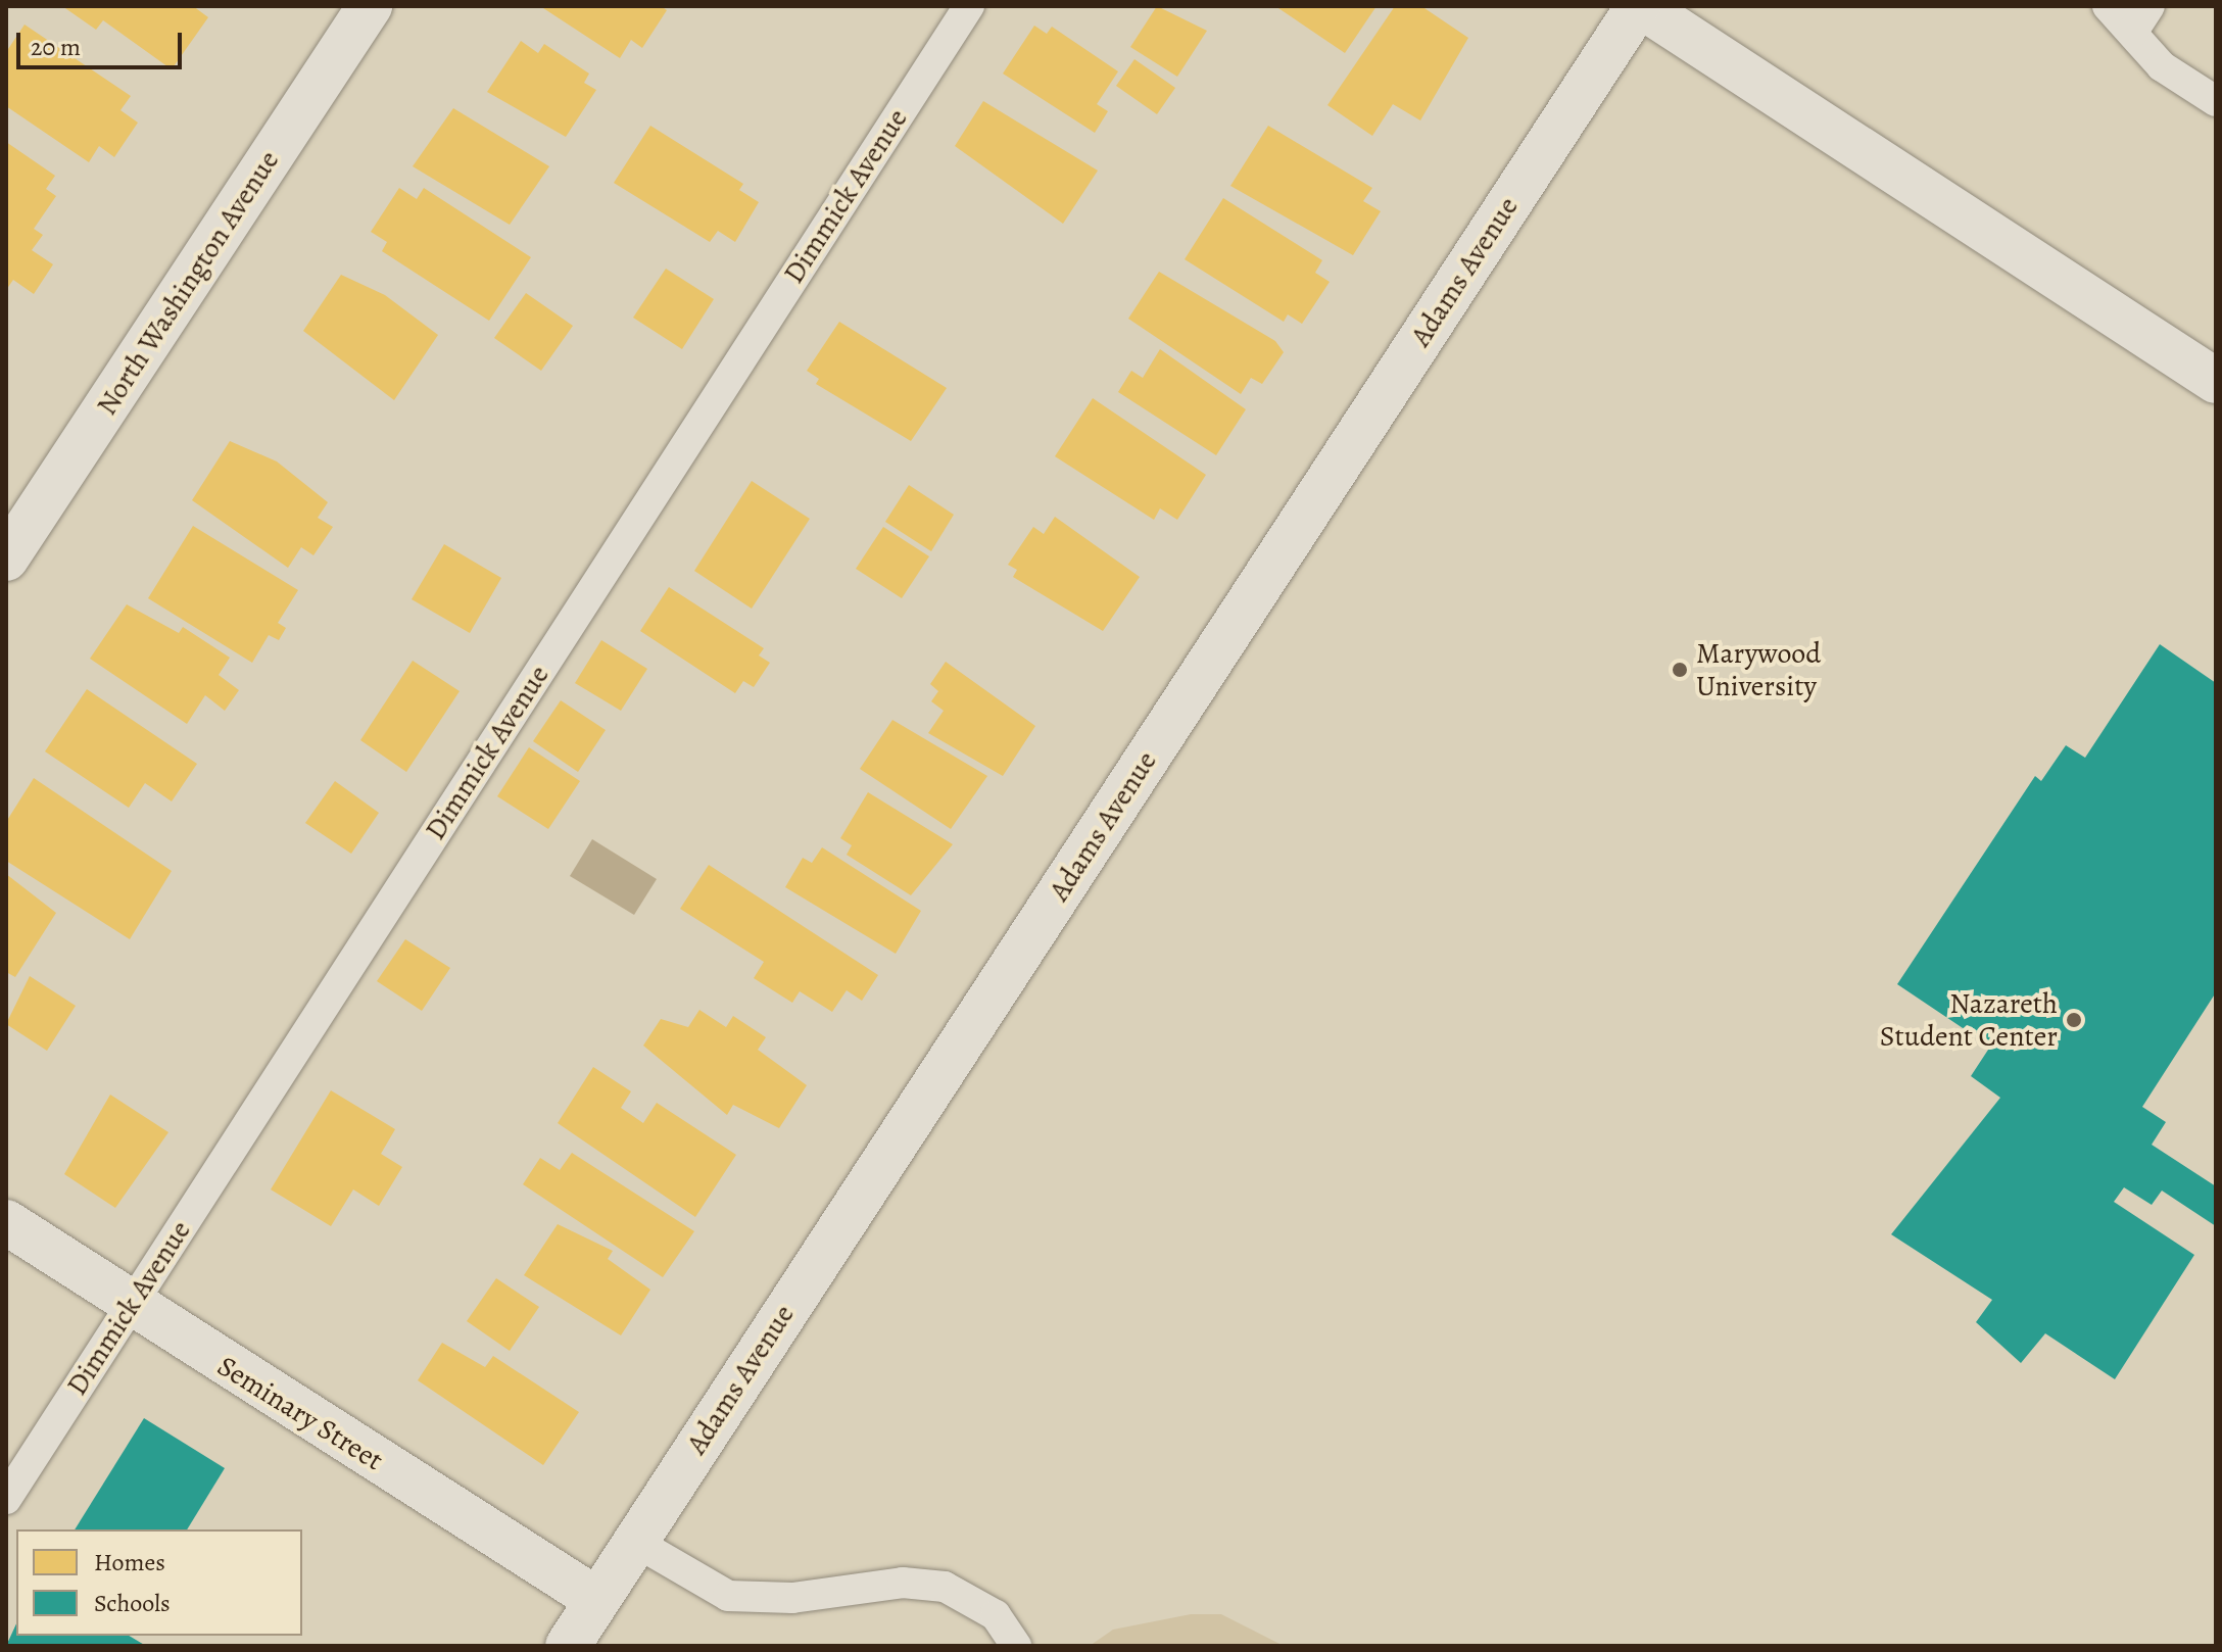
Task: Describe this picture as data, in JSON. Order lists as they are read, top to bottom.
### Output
{
  "streets": {
    "street": ["Adams Avenue", "North Washington Avenue", "Seminary Street"],
    "lane": ["Dimmick Avenue"]
  },
  "crossings": [
    ["Dimmick Avenue", "Seminary Street"],
    ["Adams Avenue", "Seminary Street"]
  ],
  "places": ["Marywood University", "Nazareth Student Center"],
  "legend": ["Homes", "Schools"],
  "scale_bar": "20 m"
}
